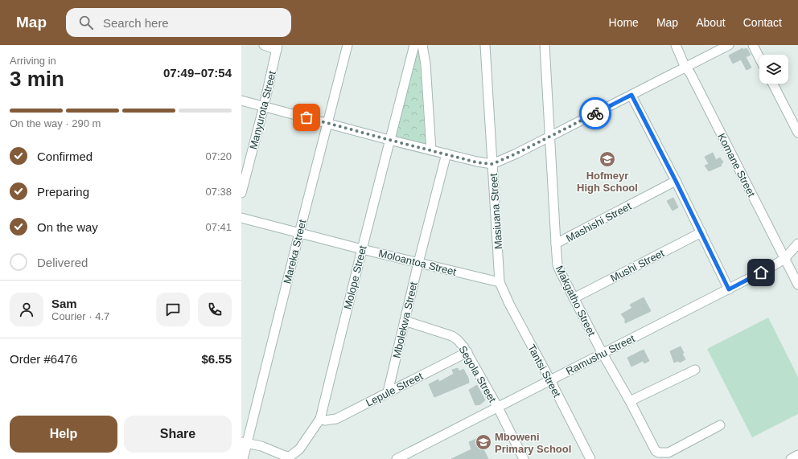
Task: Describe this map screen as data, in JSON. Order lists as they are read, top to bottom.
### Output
{
  "streets": {
    "street": [
      "Manyurota Street",
      "Komane Street",
      "Masiuana Street",
      "Mashishi Street",
      "Mareka Street",
      "Moloantoa Street",
      "Mushi Street",
      "Molope Street",
      "Makgatho Street",
      "Mbolekwa Street",
      "Ramushu Street",
      "Tantsi Street",
      "Segola Street",
      "Lepule Street"
    ]
  },
  "crossings": [
    ["Komane Street", "Ramushu Street"],
    ["Masiuana Street", "Moloantoa Street"],
    ["Masiuana Street", "Tantsi Street"],
    ["Mashishi Street", "Makgatho Street"],
    ["Mareka Street", "Moloantoa Street"],
    ["Mareka Street", "Molope Street"],
    ["Moloantoa Street", "Molope Street"],
    ["Moloantoa Street", "Mbolekwa Street"],
    ["Moloantoa Street", "Tantsi Street"],
    ["Mushi Street", "Makgatho Street"],
    ["Molope Street", "Lepule Street"],
    ["Makgatho Street", "Ramushu Street"],
    ["Mbolekwa Street", "Segola Street"],
    ["Mbolekwa Street", "Lepule Street"],
    ["Ramushu Street", "Tantsi Street"],
    ["Ramushu Street", "Segola Street"],
    ["Segola Street", "Lepule Street"]
  ],
  "places": {
    "school or university": ["Hofmeyr High School", "Mboweni Primary School"]
  },
  "page": {
    "header": "Map",
    "search": "Search here",
    "nav": [
      "Home",
      "Map",
      "About",
      "Contact"
    ],
    "heading": ["3 min", "Arriving in", "07:49–07:54"],
    "panel": [
      "Sam",
      "Courier · 4.7",
      "Order #6476",
      "$6.55"
    ],
    "bar": "On the way · 290 m",
    "list": [
      ["Confirmed", "07:20"],
      ["Preparing", "07:38"],
      ["On the way", "07:41"],
      "Delivered"
    ],
    "buttons": ["Help", "Share"]
  }
}
